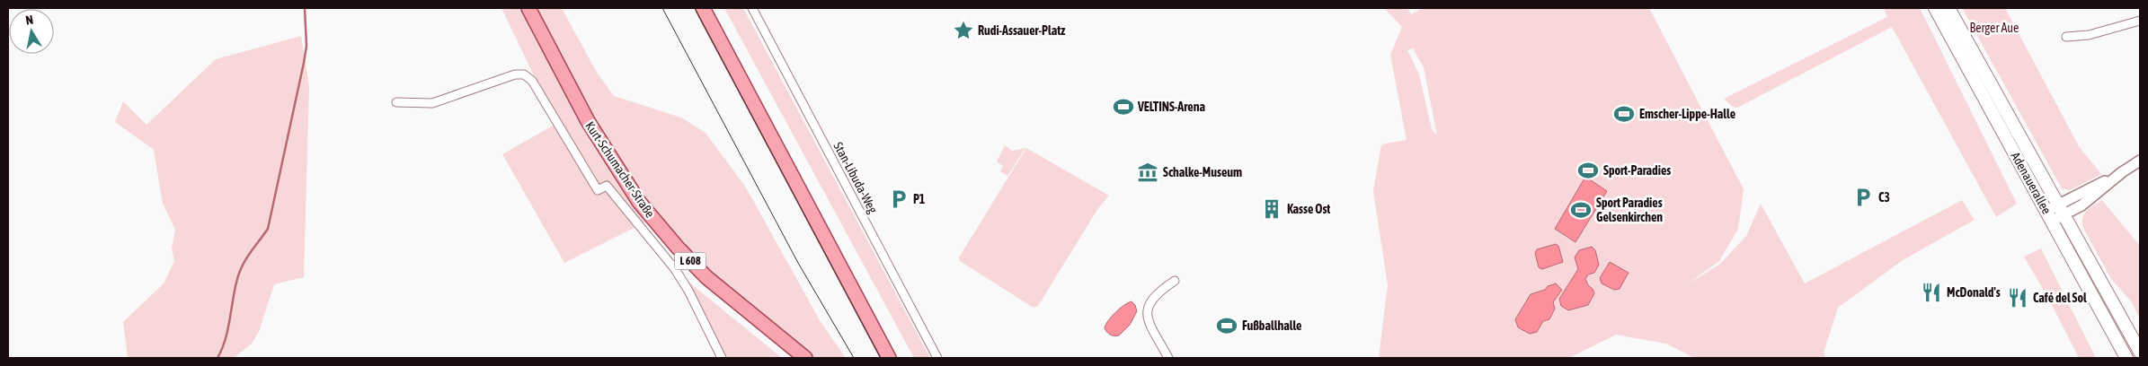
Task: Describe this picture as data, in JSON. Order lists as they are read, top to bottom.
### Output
{
  "streets": {
    "main road": ["Kurt-Schumacher-Straße", "Adenauerallee", "L 608"],
    "street": ["Stan-Libuda-Weg"]
  },
  "parks": ["Berger Aue"],
  "places": {
    "place": ["Rudi-Assauer-Platz"],
    "sports": [
      "VELTINS-Arena",
      "Emscher-Lippe-Halle",
      "Sport-Paradies",
      "Sport Paradies Gelsenkirchen",
      "Fußballhalle"
    ],
    "museum": ["Schalke-Museum"],
    "parking": ["C3", "P1"],
    "building": ["Kasse Ost"],
    "restaurant": ["McDonald's", "Café del Sol"]
  },
  "north": "top"
}
